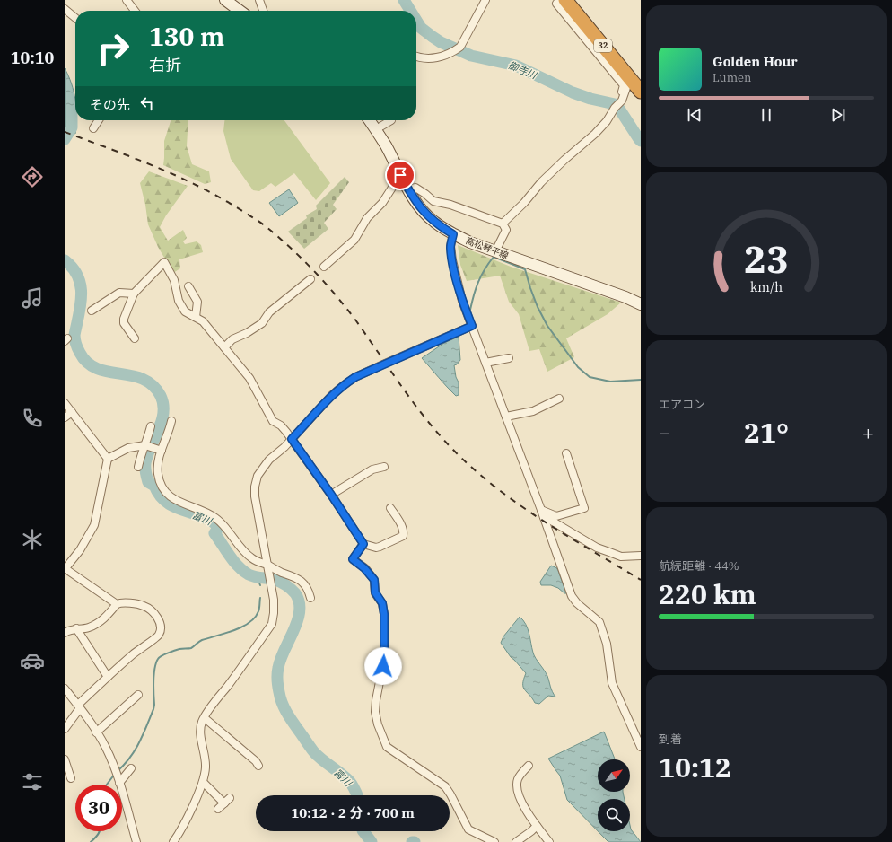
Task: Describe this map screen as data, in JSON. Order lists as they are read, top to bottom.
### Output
{
  "streets": {
    "highway": ["32"],
    "main road": ["高松琴平線"]
  },
  "water": ["御寺川", "富川"],
  "north": "top right",
  "page": {
    "tabs": "10:10",
    "turn": ["130 m", "右折"],
    "song": ["Golden Hour", "Lumen"],
    "then": "その先",
    "tile": [
      "エアコン",
      ["航続距離 · 44%", "220 km"],
      ["到着", "10:12"]
    ],
    "heat": ["−", "21°", "+"],
    "limit": "30",
    "trip": "10:12 · 2 分 · 700 m",
    "gauge": ["23", "km/h"]
  }
}
